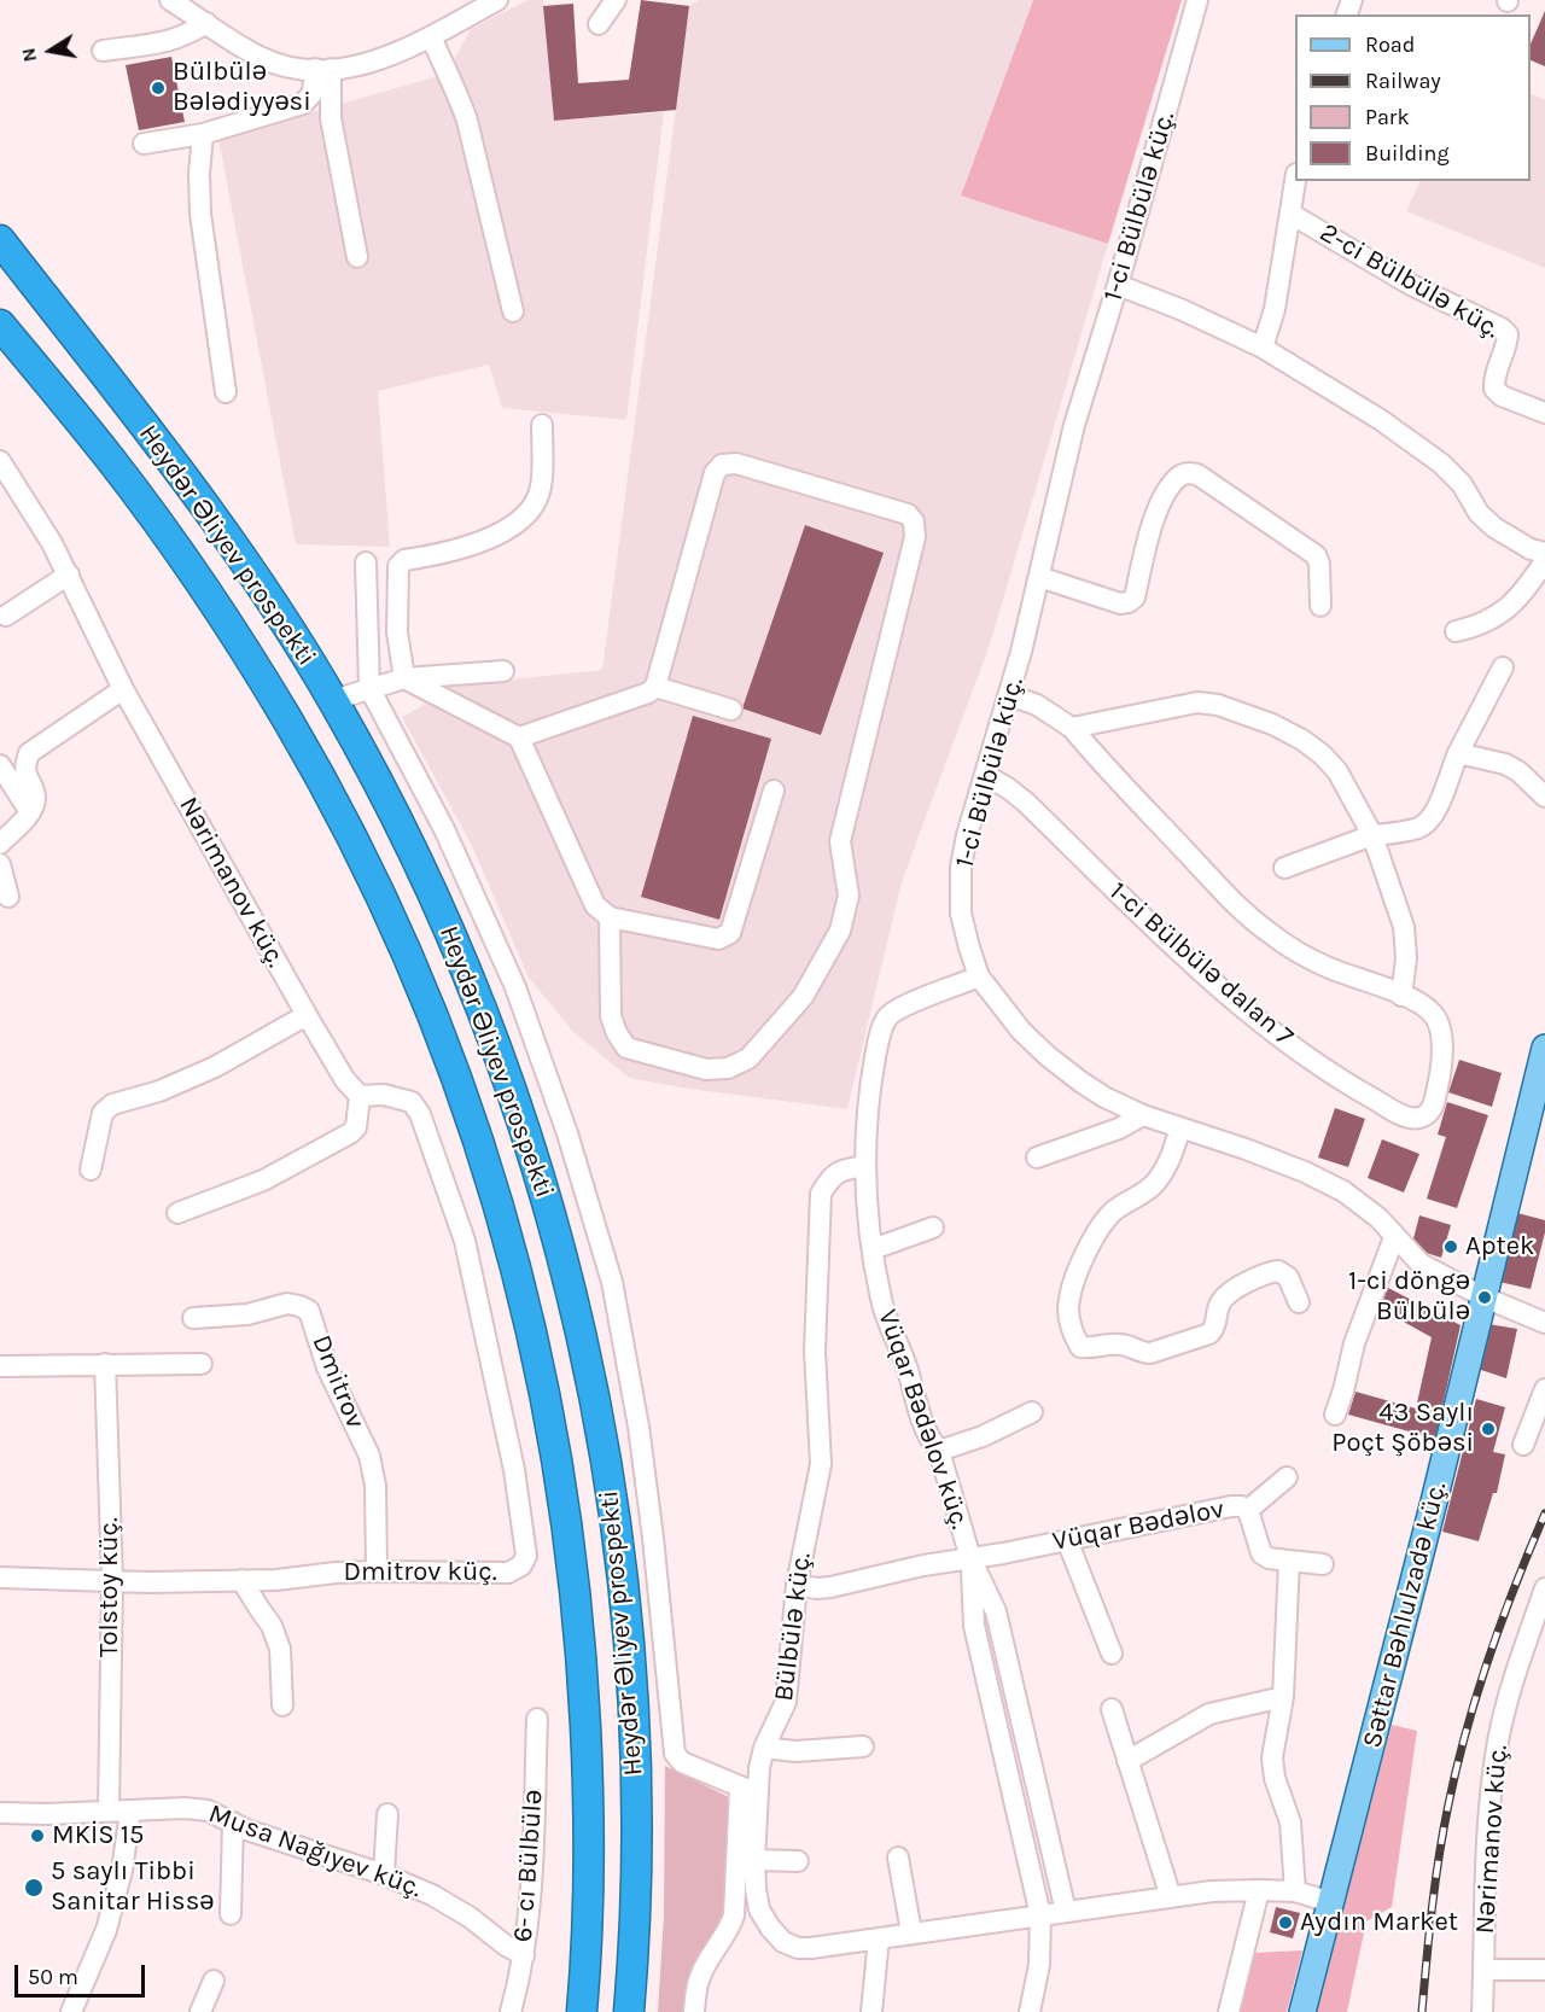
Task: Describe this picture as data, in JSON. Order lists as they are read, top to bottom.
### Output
{
  "streets": {
    "highway": ["Heydər Əliyev prospekti"],
    "main road": ["Səttar Bəhlulzadə küç."],
    "street": [
      "1-ci Bülbülə küç.",
      "2-ci Bülbülə küç.",
      "Nərimanov küç.",
      "1-ci Bülbülə dalan 7",
      "Dmitrov",
      "Vüqar Bədəlov küç.",
      "Vüqar Bədəlov",
      "Dmitrov küç.",
      "Tolstoy küç.",
      "Bülbülə küç.",
      "Musa Nağıyev küç.",
      "6- cı Bülbülə"
    ]
  },
  "crossings": [
    ["1-ci Bülbülə küç.", "1-ci Bülbülə dalan 7"],
    ["1-ci Bülbülə küç.", "Vüqar Bədəlov küç."],
    ["1-ci Bülbülə küç.", "Səttar Bəhlulzadə küç."],
    ["Nərimanov küç.", "Dmitrov küç."],
    ["Dmitrov", "Dmitrov küç."],
    ["Vüqar Bədəlov küç.", "Vüqar Bədəlov"],
    ["Vüqar Bədəlov küç.", "Bülbülə küç."],
    ["Vüqar Bədəlov", "Bülbülə küç."],
    ["Dmitrov küç.", "Tolstoy küç."],
    ["Tolstoy küç.", "Musa Nağıyev küç."],
    ["Səttar Bəhlulzadə küç.", "Bülbülə küç."],
    ["Musa Nağıyev küç.", "6- cı Bülbülə"]
  ],
  "places": [
    "Bülbülə Bələdiyyəsi",
    "Aptek",
    "1-ci döngə Bülbülə",
    "43 Saylı Poçt Şöbəsi",
    "MKİS 15",
    "5 saylı Tibbi Sanitar Hissə",
    "Aydın Market"
  ],
  "legend": [
    "Road",
    "Railway",
    "Park",
    "Building"
  ],
  "scale_bar": "50 m",
  "north": "left"
}
